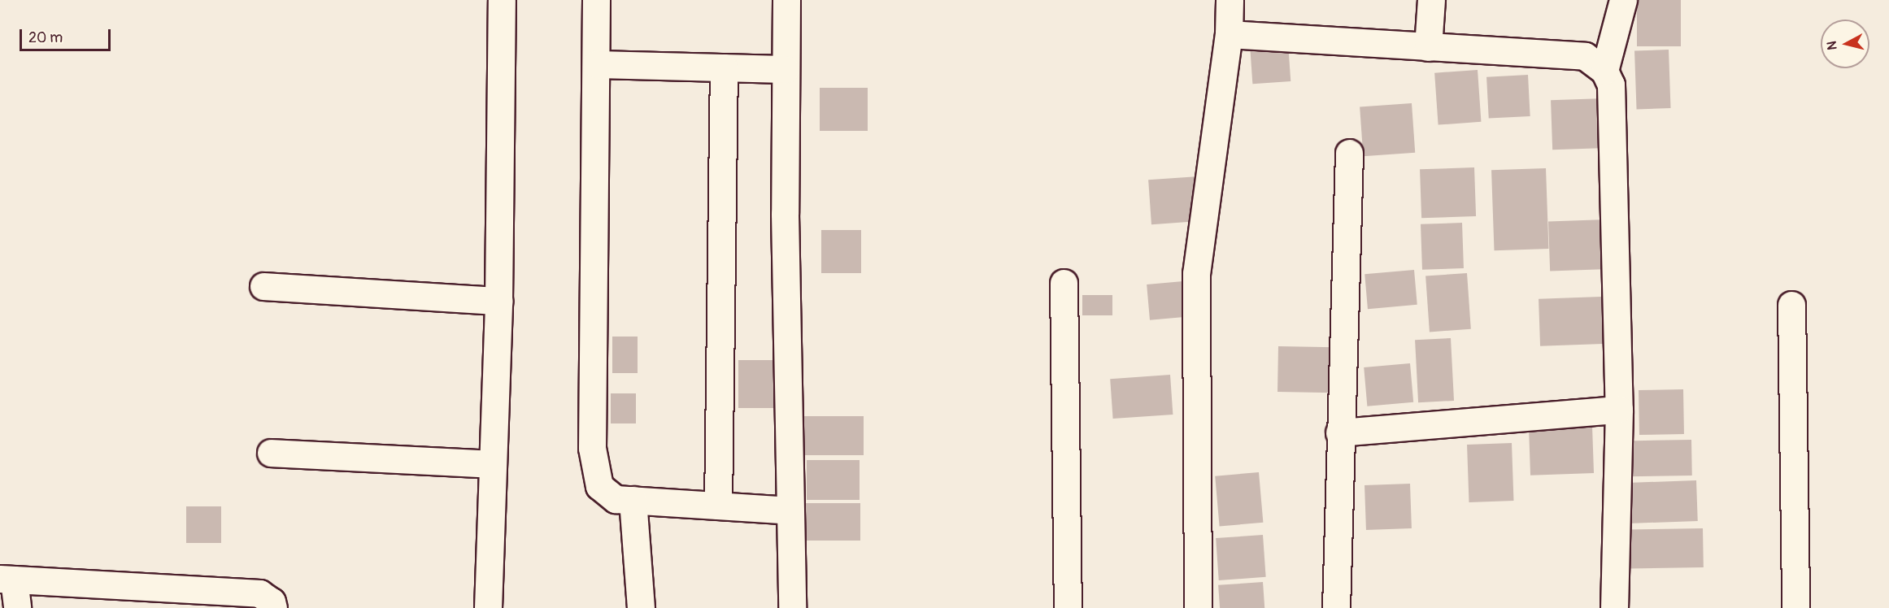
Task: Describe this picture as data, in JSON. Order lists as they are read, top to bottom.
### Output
{
  "scale_bar": "20 m",
  "north": "left"
}
